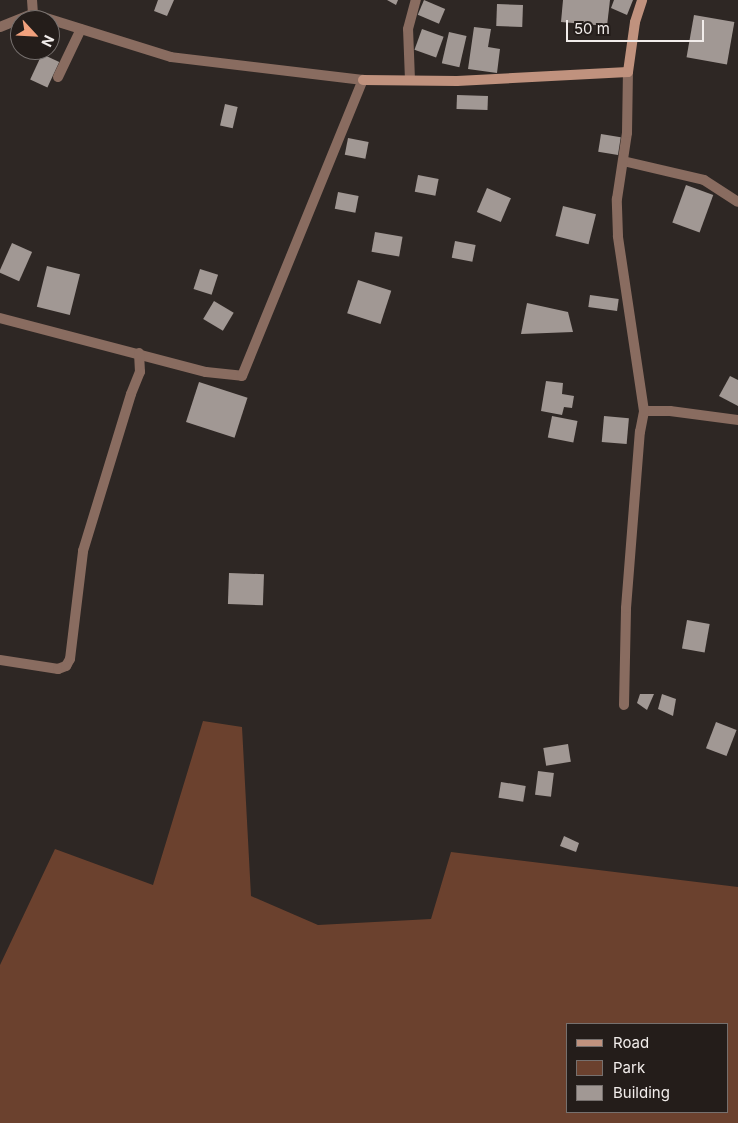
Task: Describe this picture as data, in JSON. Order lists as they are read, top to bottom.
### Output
{
  "legend": ["Road", "Park", "Building"],
  "scale_bar": "50 m",
  "north": "bottom right"
}
